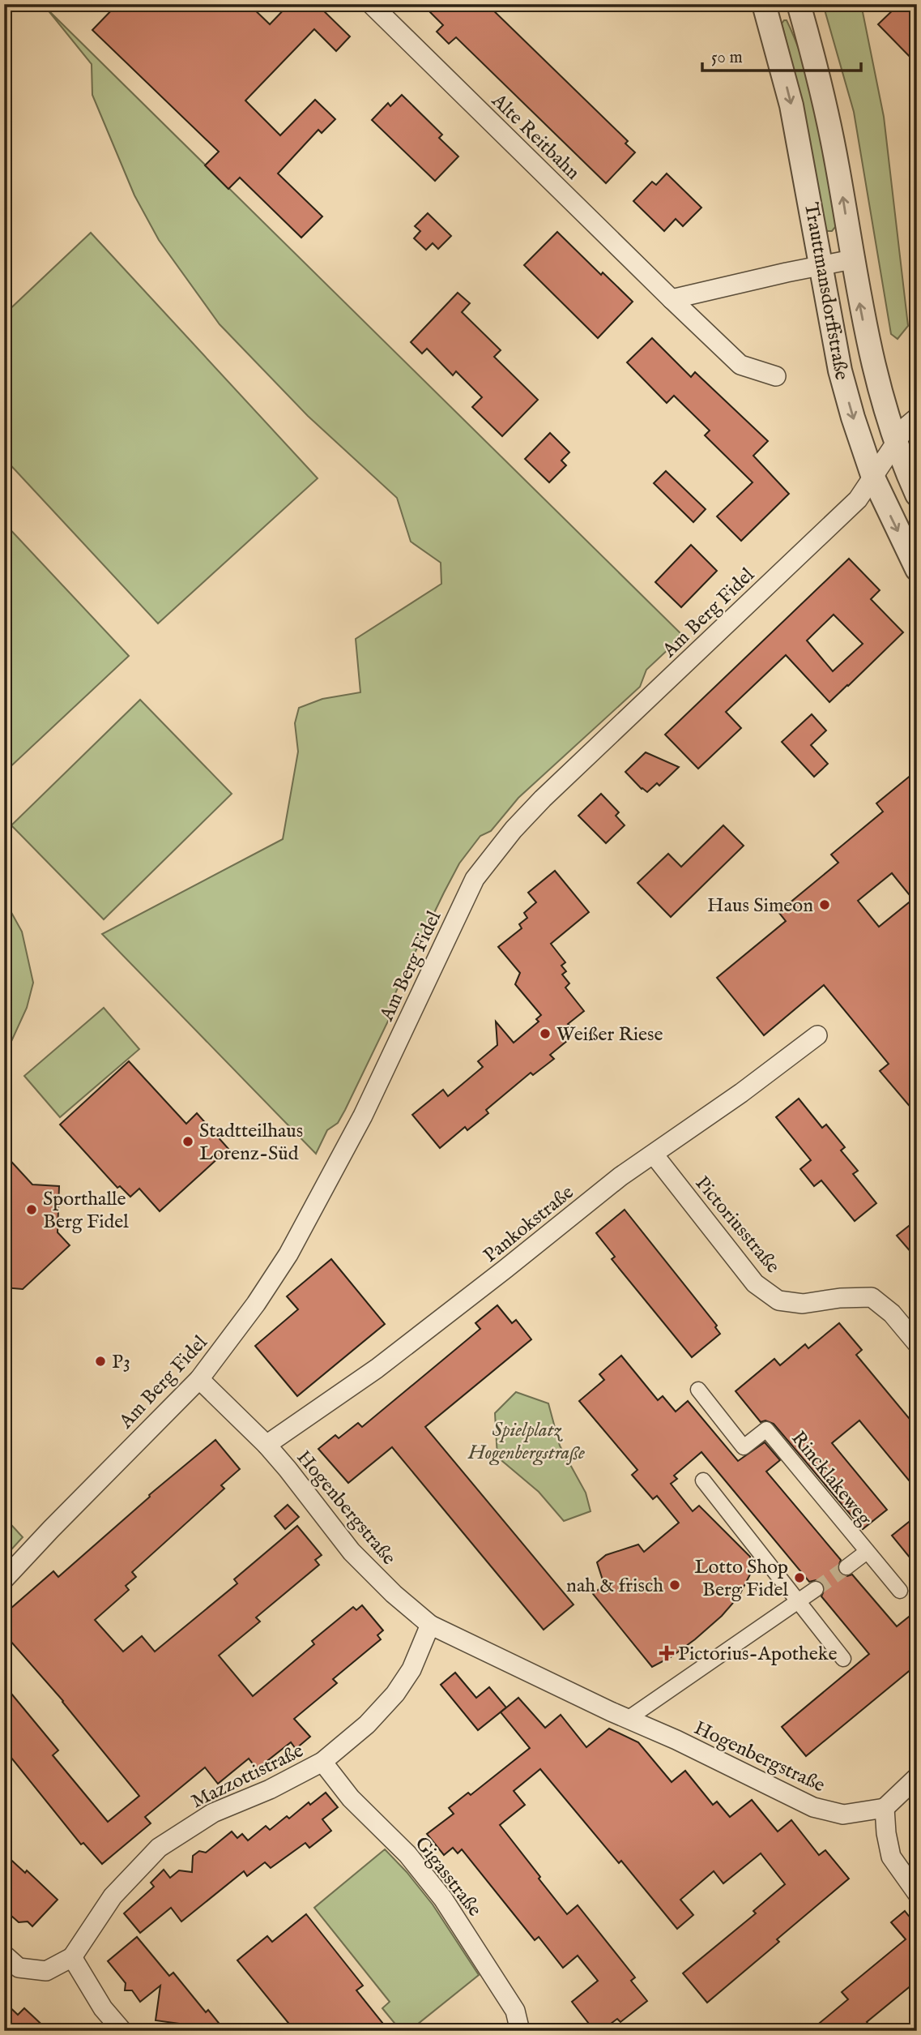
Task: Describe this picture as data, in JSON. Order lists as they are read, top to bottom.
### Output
{
  "streets": {
    "street": [
      "Alte Reitbahn",
      "Trauttmansdorffstraße",
      "Am Berg Fidel",
      "Pankokstraße",
      "Pictoriusstraße",
      "Rincklakeweg",
      "Hogenbergstraße",
      "Mazzottistraße",
      "Gigasstraße"
    ]
  },
  "crossings": [
    ["Trauttmansdorffstraße", "Am Berg Fidel"],
    ["Am Berg Fidel", "Hogenbergstraße"],
    ["Pankokstraße", "Pictoriusstraße"],
    ["Pankokstraße", "Hogenbergstraße"],
    ["Hogenbergstraße", "Mazzottistraße"],
    ["Mazzottistraße", "Gigasstraße"]
  ],
  "parks": ["Spielplatz Hogenbergstraße"],
  "places": {
    "other": [
      "Haus Simeon",
      "Weißer Riese",
      "Stadtteilhaus Lorenz-Süd",
      "Sporthalle Berg Fidel",
      "P3",
      "Lotto Shop Berg Fidel",
      "nah & frisch"
    ],
    "health": ["Pictorius-Apotheke"]
  },
  "scale_bar": "50 m"
}
